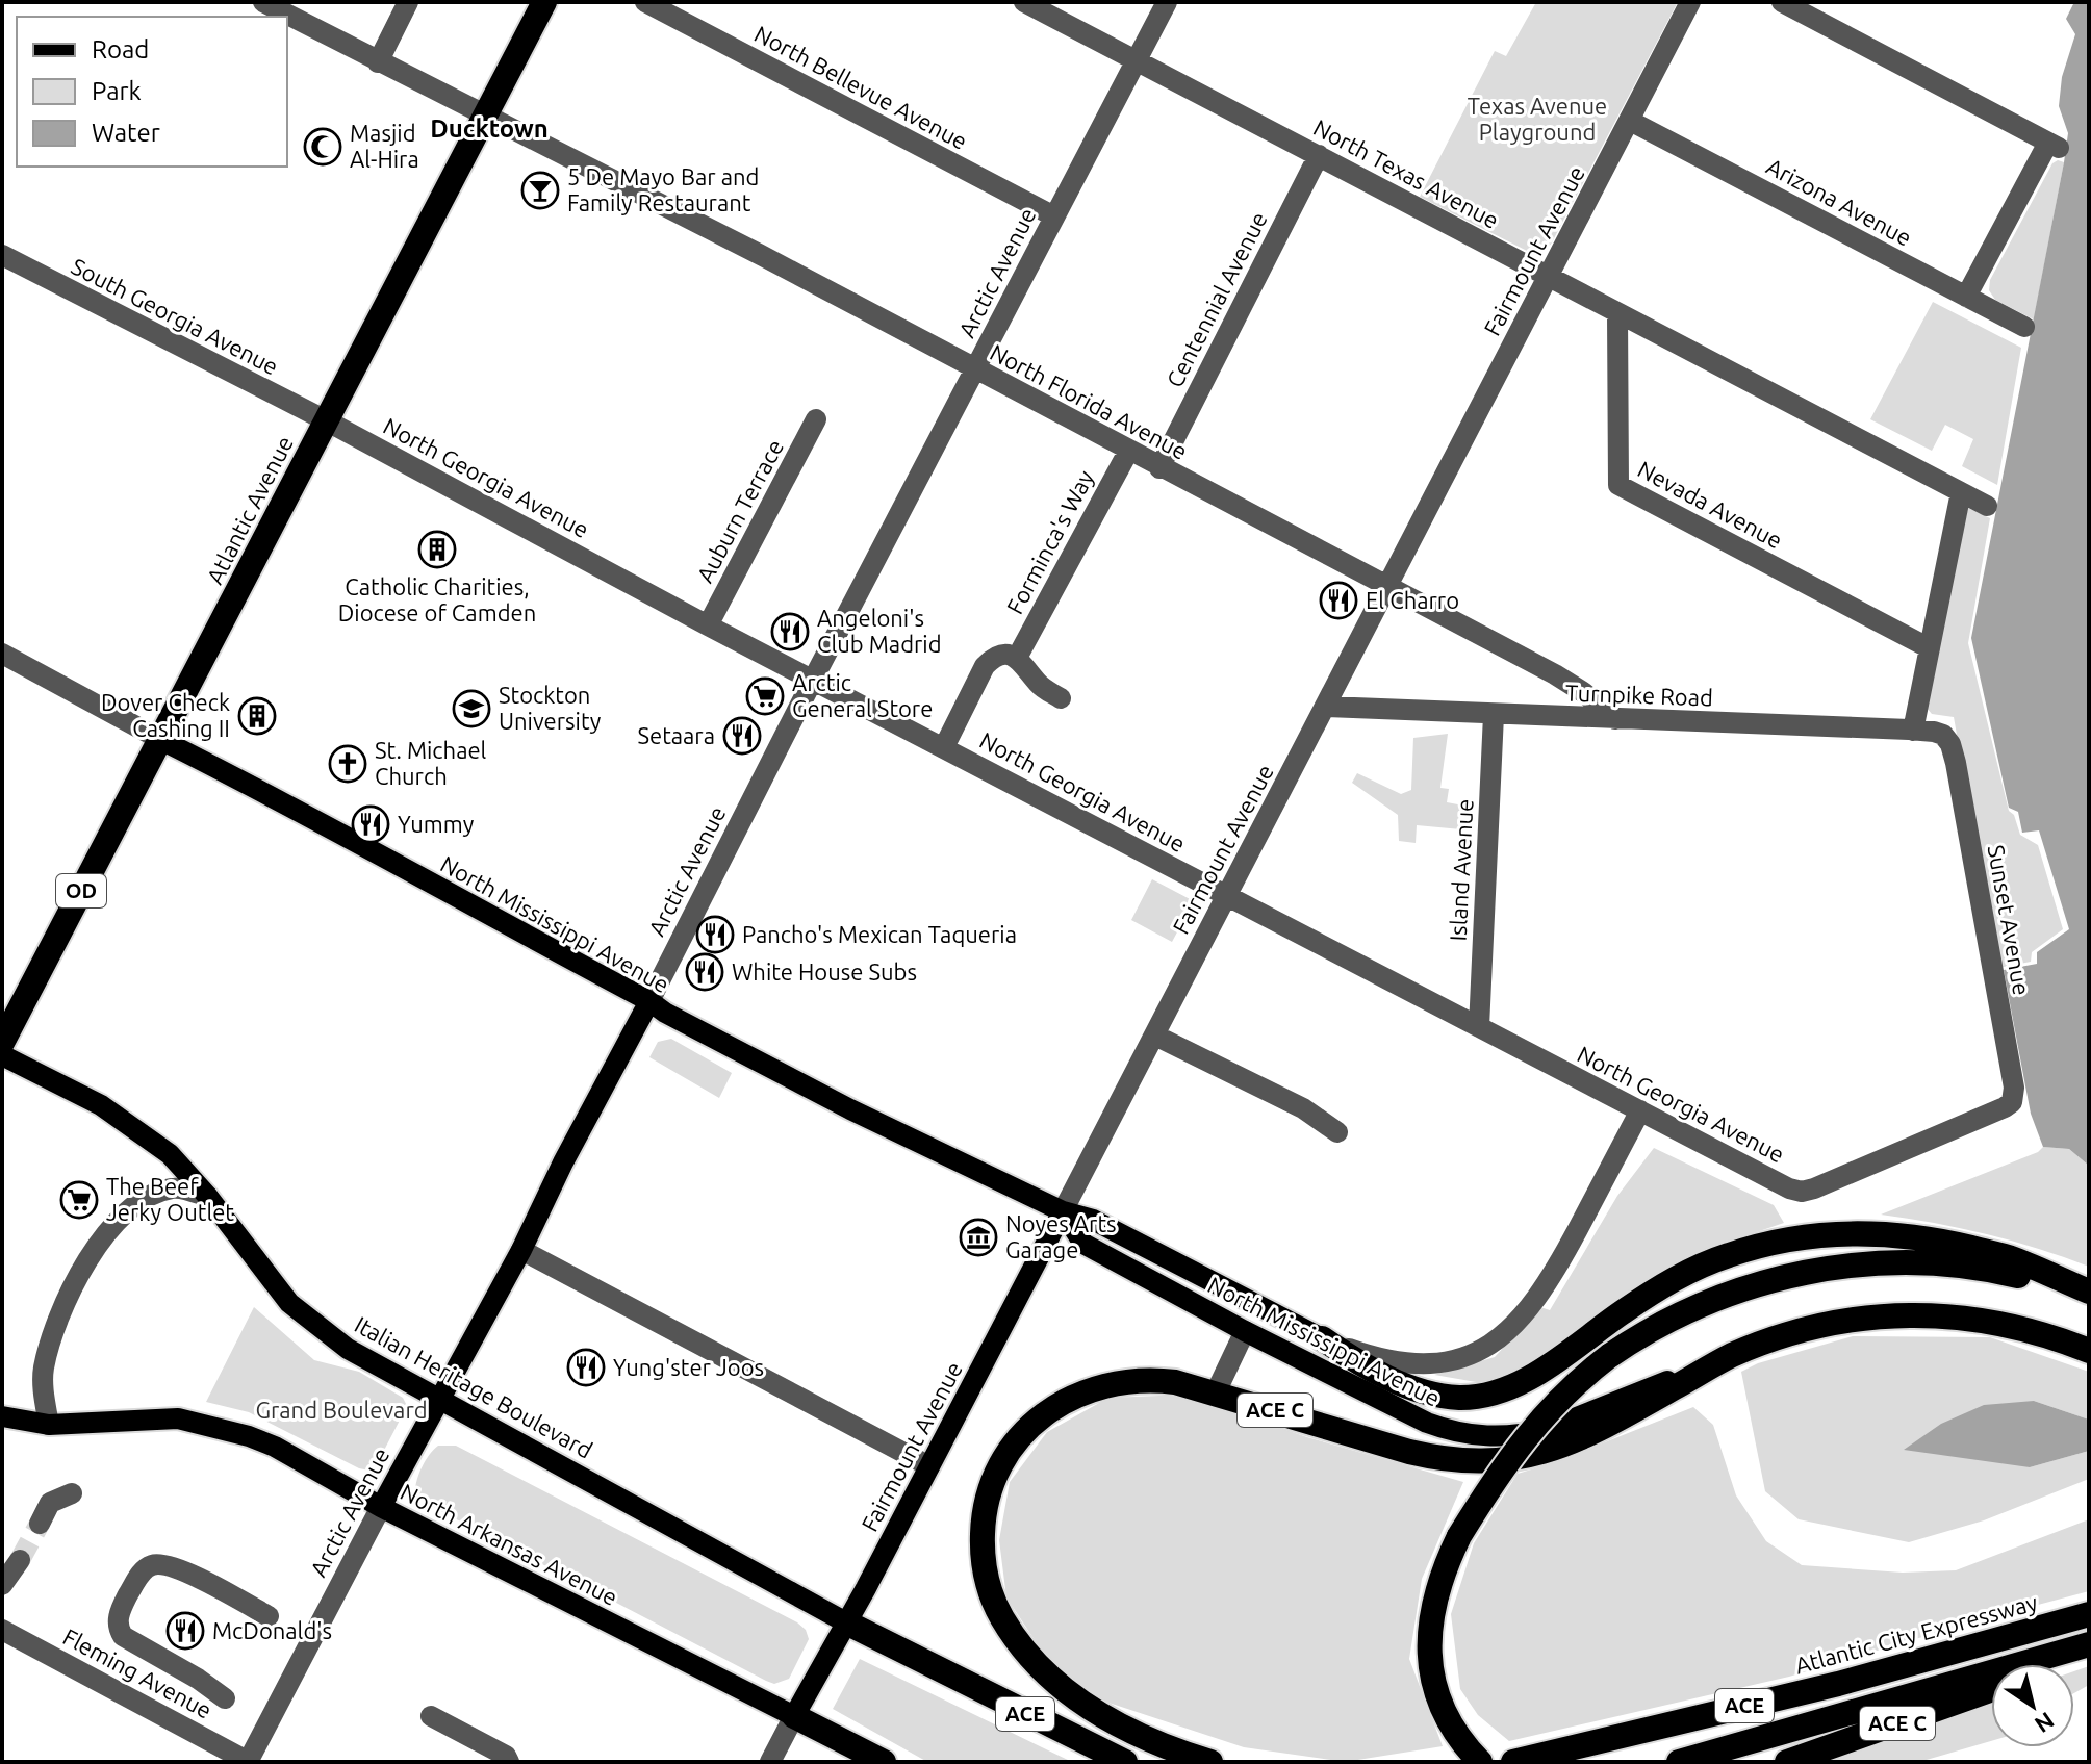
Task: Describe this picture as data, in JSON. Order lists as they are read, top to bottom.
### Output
{
  "streets": {
    "highway": [
      "Atlantic Avenue",
      "OD",
      "ACE C",
      "Atlantic City Expressway",
      "ACE"
    ],
    "main road": [
      "Fairmount Avenue",
      "Arctic Avenue",
      "North Mississippi Avenue",
      "Italian Heritage Boulevard",
      "North Arkansas Avenue"
    ],
    "street": [
      "North Bellevue Avenue",
      "North Texas Avenue",
      "Arizona Avenue",
      "Centennial Avenue",
      "South Georgia Avenue",
      "North Florida Avenue",
      "North Georgia Avenue",
      "Nevada Avenue",
      "Auburn Terrace",
      "Forminca's Way",
      "Turnpike Road",
      "Island Avenue",
      "Sunset Avenue",
      "Fleming Avenue"
    ]
  },
  "crossings": [
    ["North Bellevue Avenue", "Arctic Avenue"],
    ["North Texas Avenue", "Fairmount Avenue"],
    ["North Texas Avenue", "Arctic Avenue"],
    ["North Texas Avenue", "Centennial Avenue"],
    ["North Texas Avenue", "Nevada Avenue"],
    ["Arizona Avenue", "Fairmount Avenue"],
    ["Fairmount Avenue", "North Florida Avenue"],
    ["Fairmount Avenue", "North Georgia Avenue"],
    ["Fairmount Avenue", "Turnpike Road"],
    ["Fairmount Avenue", "North Mississippi Avenue"],
    ["Fairmount Avenue", "Italian Heritage Boulevard"],
    ["Fairmount Avenue", "North Arkansas Avenue"],
    ["Fairmount Avenue", "ACE"],
    ["Arctic Avenue", "North Florida Avenue"],
    ["Arctic Avenue", "North Georgia Avenue"],
    ["Arctic Avenue", "North Mississippi Avenue"],
    ["Arctic Avenue", "Italian Heritage Boulevard"],
    ["Arctic Avenue", "North Arkansas Avenue"],
    ["Arctic Avenue", "Fleming Avenue"],
    ["Centennial Avenue", "North Florida Avenue"],
    ["South Georgia Avenue", "North Georgia Avenue"],
    ["South Georgia Avenue", "Atlantic Avenue"],
    ["North Florida Avenue", "Atlantic Avenue"],
    ["North Florida Avenue", "Forminca's Way"],
    ["North Florida Avenue", "Turnpike Road"],
    ["North Georgia Avenue", "Atlantic Avenue"],
    ["North Georgia Avenue", "Auburn Terrace"],
    ["North Georgia Avenue", "Island Avenue"],
    ["North Georgia Avenue", "Sunset Avenue"],
    ["Atlantic Avenue", "North Mississippi Avenue"],
    ["Turnpike Road", "Island Avenue"],
    ["Turnpike Road", "Sunset Avenue"],
    ["North Mississippi Avenue", "ACE C"],
    ["Italian Heritage Boulevard", "ACE"]
  ],
  "districts": ["Ducktown"],
  "parks": ["Texas Avenue Playground", "Grand Boulevard"],
  "places": {
    "mosque": ["Masjid Al-Hira"],
    "bar": ["5 De Mayo Bar and Family Restaurant"],
    "building": ["Catholic Charities, Diocese of Camden", "Dover Check Cashing II"],
    "restaurant": [
      "El Charro",
      "Angeloni's Club Madrid",
      "Setaara",
      "Yummy",
      "Pancho's Mexican Taqueria",
      "White House Subs",
      "Yung'ster Joos",
      "McDonald's"
    ],
    "supermarket": ["Arctic General Store", "The Beef Jerky Outlet"],
    "school or university": ["Stockton University"],
    "church": ["St. Michael Church"],
    "museum": ["Noyes Arts Garage"]
  },
  "legend": ["Road", "Park", "Water"],
  "north": "bottom right"
}
